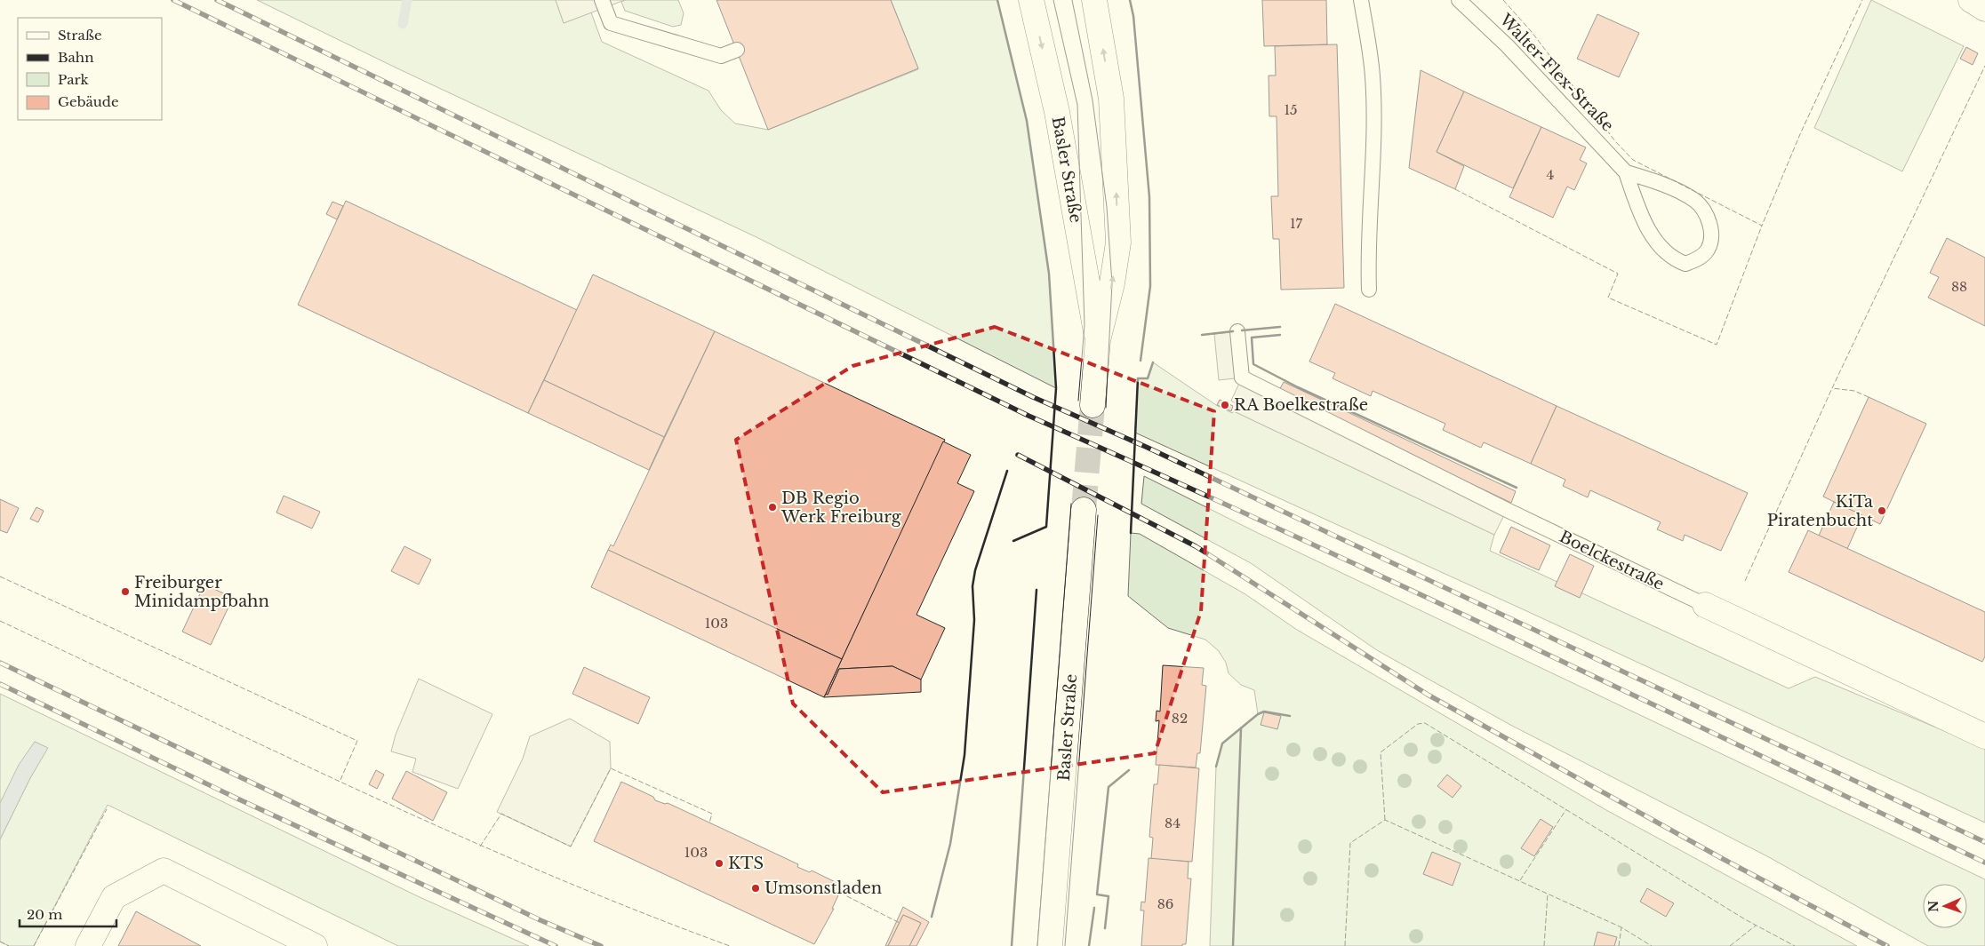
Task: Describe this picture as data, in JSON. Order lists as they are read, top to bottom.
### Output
{
  "streets": {
    "main road": ["Basler Straße", "Boelckestraße"],
    "lane": ["Walter-Flex-Straße"]
  },
  "places": [
    "RA Boelkestraße",
    "DB Regio Werk Freiburg",
    "KiTa Piratenbucht",
    "Freiburger Minidampfbahn",
    "KTS",
    "Umsonstladen"
  ],
  "house_numbers": [
    "15",
    "4",
    "17",
    "88",
    "103",
    "82",
    "84",
    "103",
    "86"
  ],
  "legend": [
    "Straße",
    "Bahn",
    "Park",
    "Gebäude"
  ],
  "scale_bar": "20 m",
  "north": "left"
}
